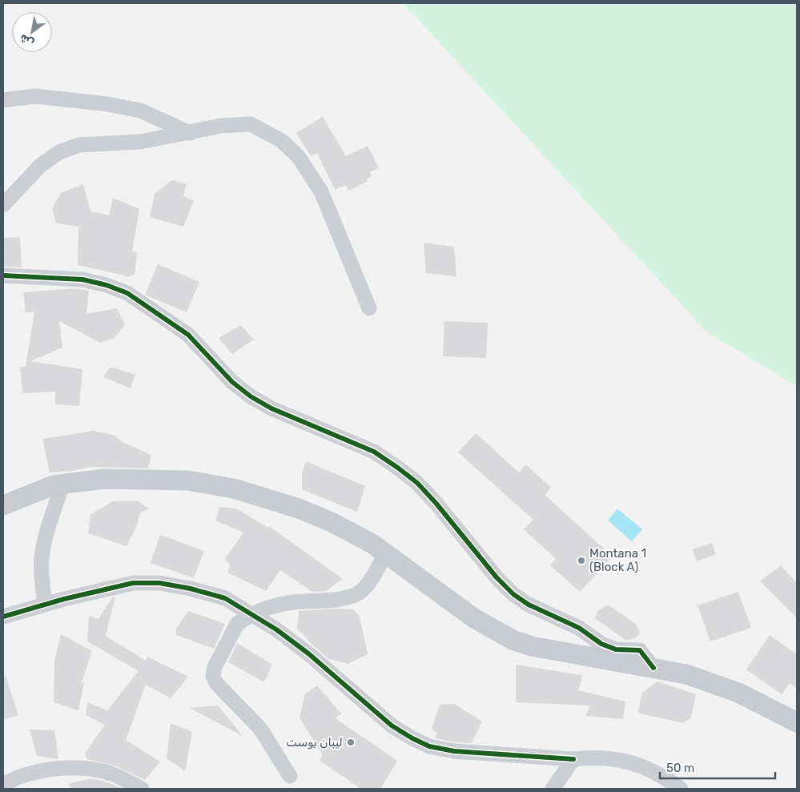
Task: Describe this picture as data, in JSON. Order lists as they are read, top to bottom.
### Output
{
  "places": ["Montana 1 (Block A)", "ليبان بوست"],
  "scale_bar": "50 m",
  "north": "bottom left"
}
